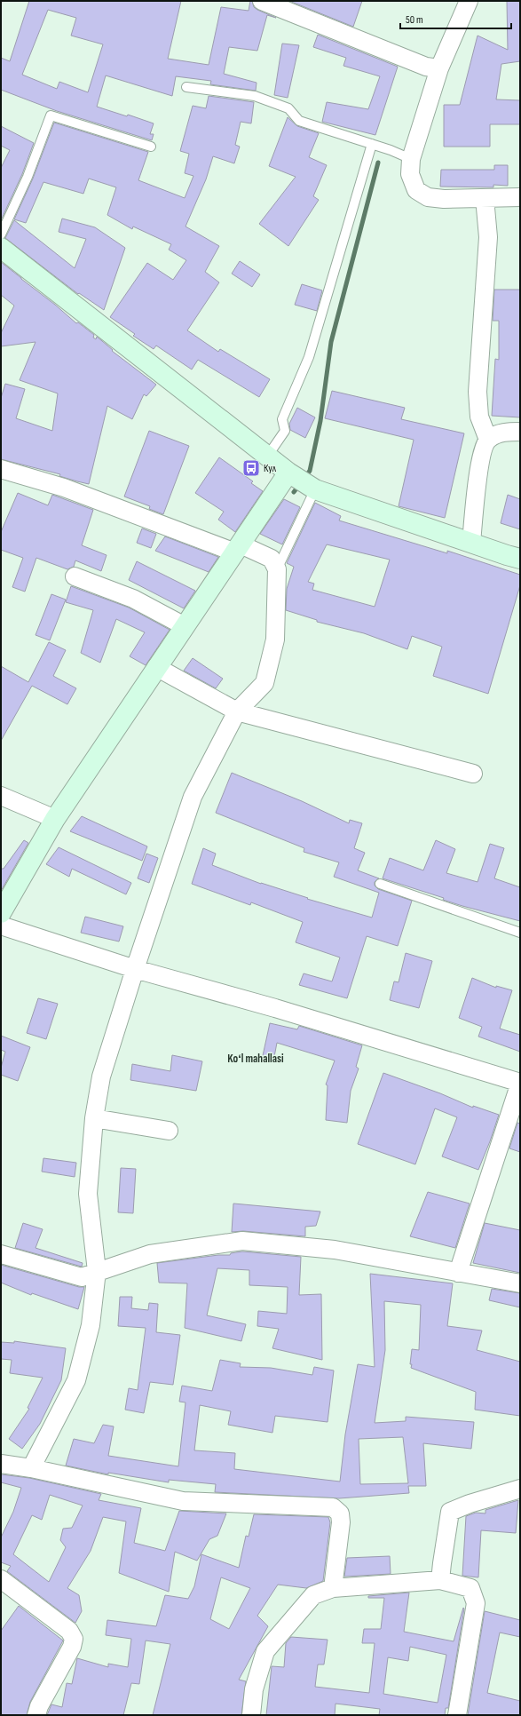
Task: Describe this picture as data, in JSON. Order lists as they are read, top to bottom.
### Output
{
  "districts": ["Koʻl mahallasi"],
  "places": {
    "bus stop": ["Кул"]
  },
  "scale_bar": "50 m"
}
